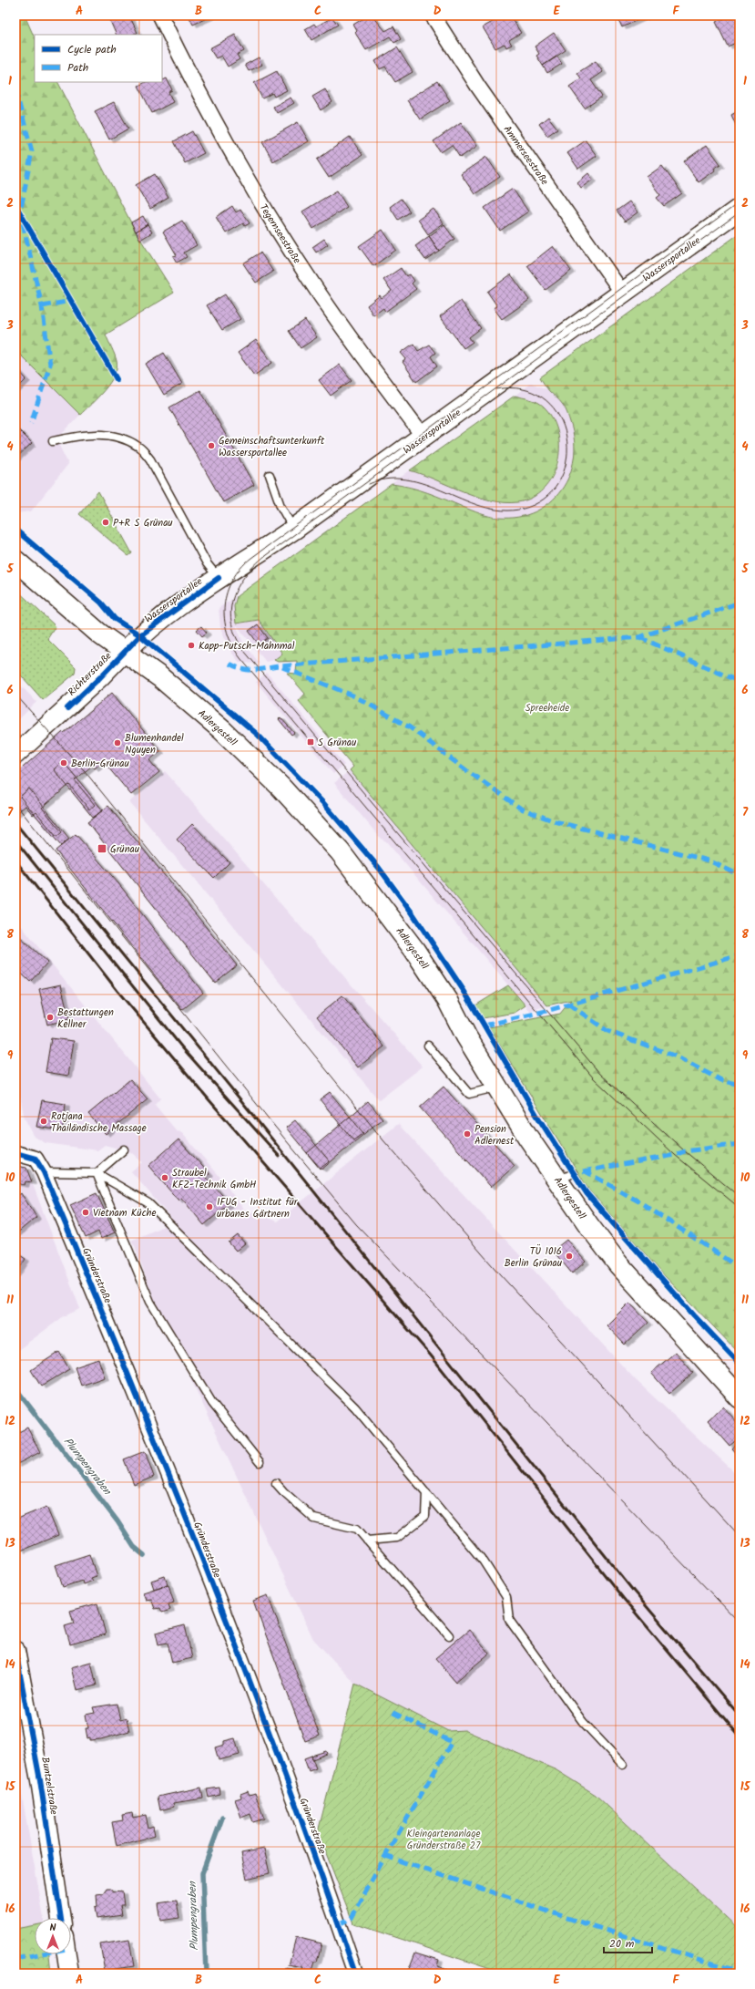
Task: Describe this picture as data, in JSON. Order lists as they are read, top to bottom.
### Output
{
  "streets": {
    "main road": ["Wassersportallee", "Adlergestell"],
    "street": [
      "Ammerseestraße",
      "Tegernseestraße",
      "Richterstraße",
      "Gründerstraße",
      "Buntzelstraße"
    ]
  },
  "crossings": [
    ["Ammerseestraße", "Wassersportallee"],
    ["Tegernseestraße", "Wassersportallee"],
    ["Wassersportallee", "Richterstraße"],
    ["Wassersportallee", "Adlergestell"],
    ["Richterstraße", "Adlergestell"]
  ],
  "water": ["Plumpengraben"],
  "parks": ["Spreeheide", "Kleingartenanlage Gründerstraße 27"],
  "places": {
    "other": [
      "Gemeinschaftsunterkunft Wassersportallee",
      "P+R S Grünau",
      "Kapp-Putsch-Mahnmal",
      "Blumenhandel Nguyen",
      "Berlin-Grünau",
      "Bestattungen Kellner",
      "Rotjana Thailändische Massage",
      "Pension Adlernest",
      "Straubel KFZ-Technik GmbH",
      "IFUG - Institut für urbanes Gärtnern",
      "Vietnam Küche",
      "TÜ 1016 Berlin Grünau"
    ],
    "transit": ["S Grünau", "Grünau"]
  },
  "legend": ["Cycle path", "Path"],
  "scale_bar": "20 m",
  "north": "top",
  "grid": {
    "columns": [
      "A",
      "B",
      "C",
      "D",
      "E",
      "F"
    ],
    "rows": [
      "1",
      "2",
      "3",
      "4",
      "5",
      "6",
      "7",
      "8",
      "9",
      "10",
      "11",
      "12",
      "13",
      "14",
      "15",
      "16"
    ]
  }
}
